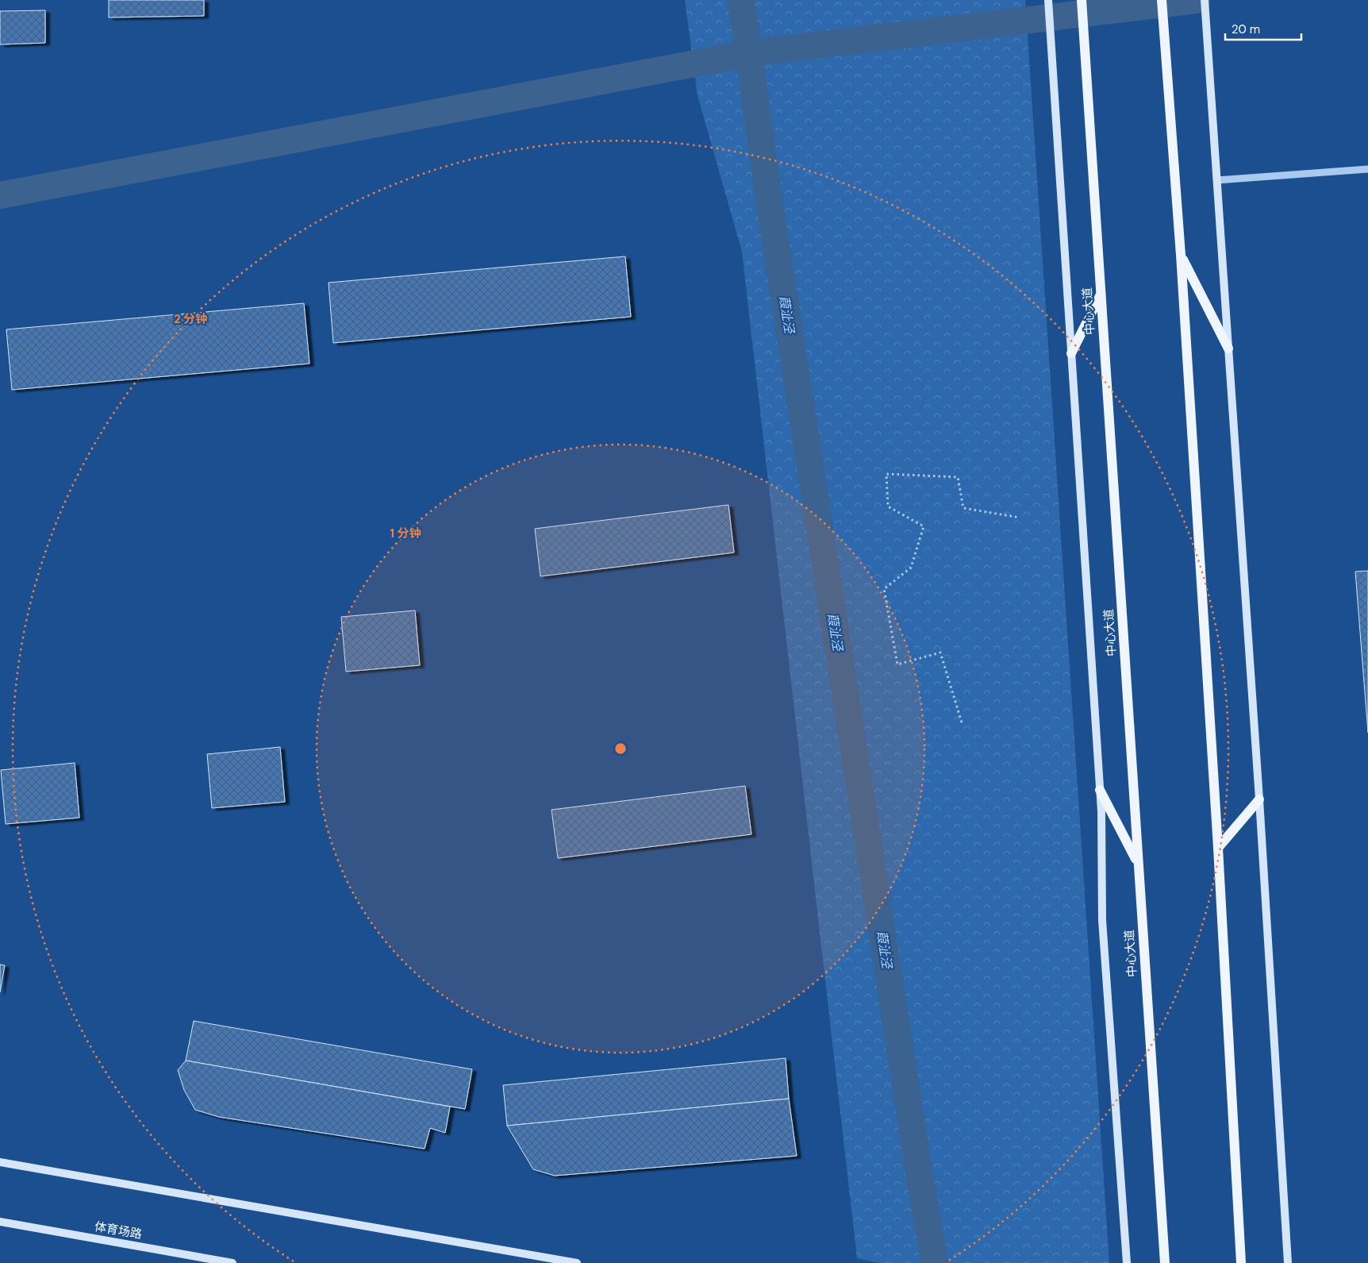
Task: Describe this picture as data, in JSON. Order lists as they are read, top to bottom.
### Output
{
  "streets": {
    "main road": ["中心大道", "体育场路"]
  },
  "water": ["葭沚泾"],
  "scale_bar": "20 m",
  "rings": ["2 分钟", "1 分钟"]
}
